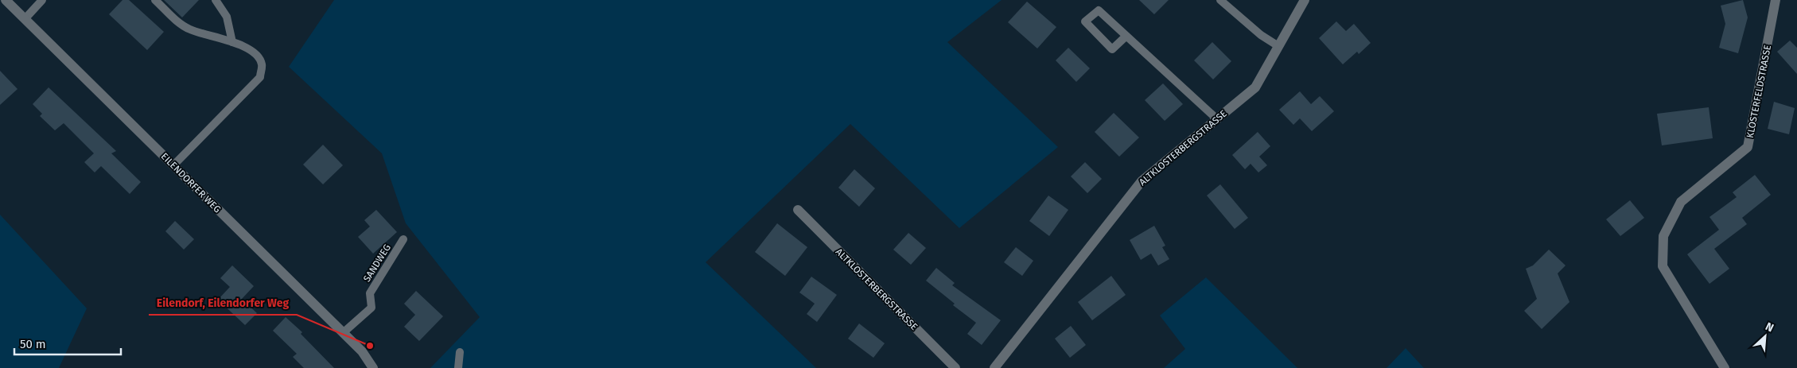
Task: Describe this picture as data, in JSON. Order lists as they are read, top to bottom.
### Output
{
  "streets": {
    "street": ["KLOSTERFELDSTRASSE", "ALTKLOSTERBERGSTRASSE", "EILENDORFER WEG"],
    "lane": ["SANDWEG"]
  },
  "crossings": [
    ["EILENDORFER WEG", "SANDWEG"]
  ],
  "places": ["Eilendorf, Eilendorfer Weg"],
  "scale_bar": "50 m",
  "north": "top right"
}
